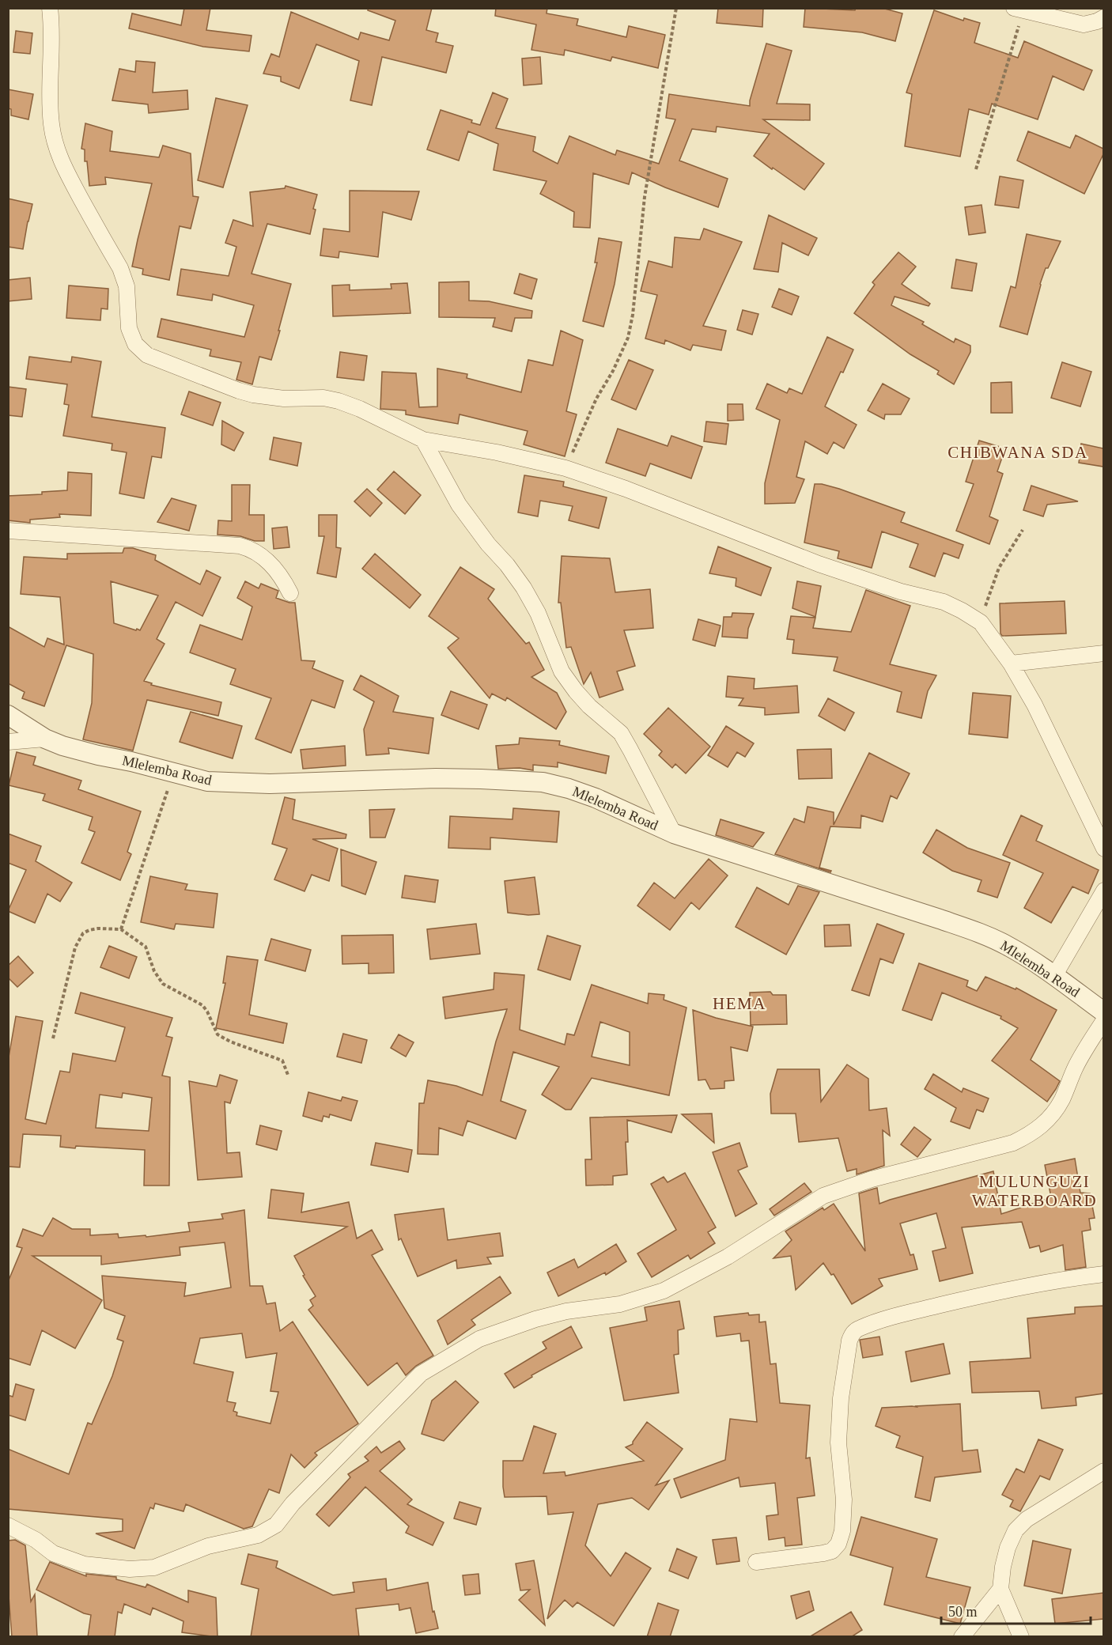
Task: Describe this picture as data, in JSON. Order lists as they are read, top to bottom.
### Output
{
  "streets": {
    "street": ["Mlelemba Road"]
  },
  "districts": ["CHIBWANA SDA", "HEMA", "MULUNGUZI WATERBOARD"],
  "scale_bar": "50 m"
}
